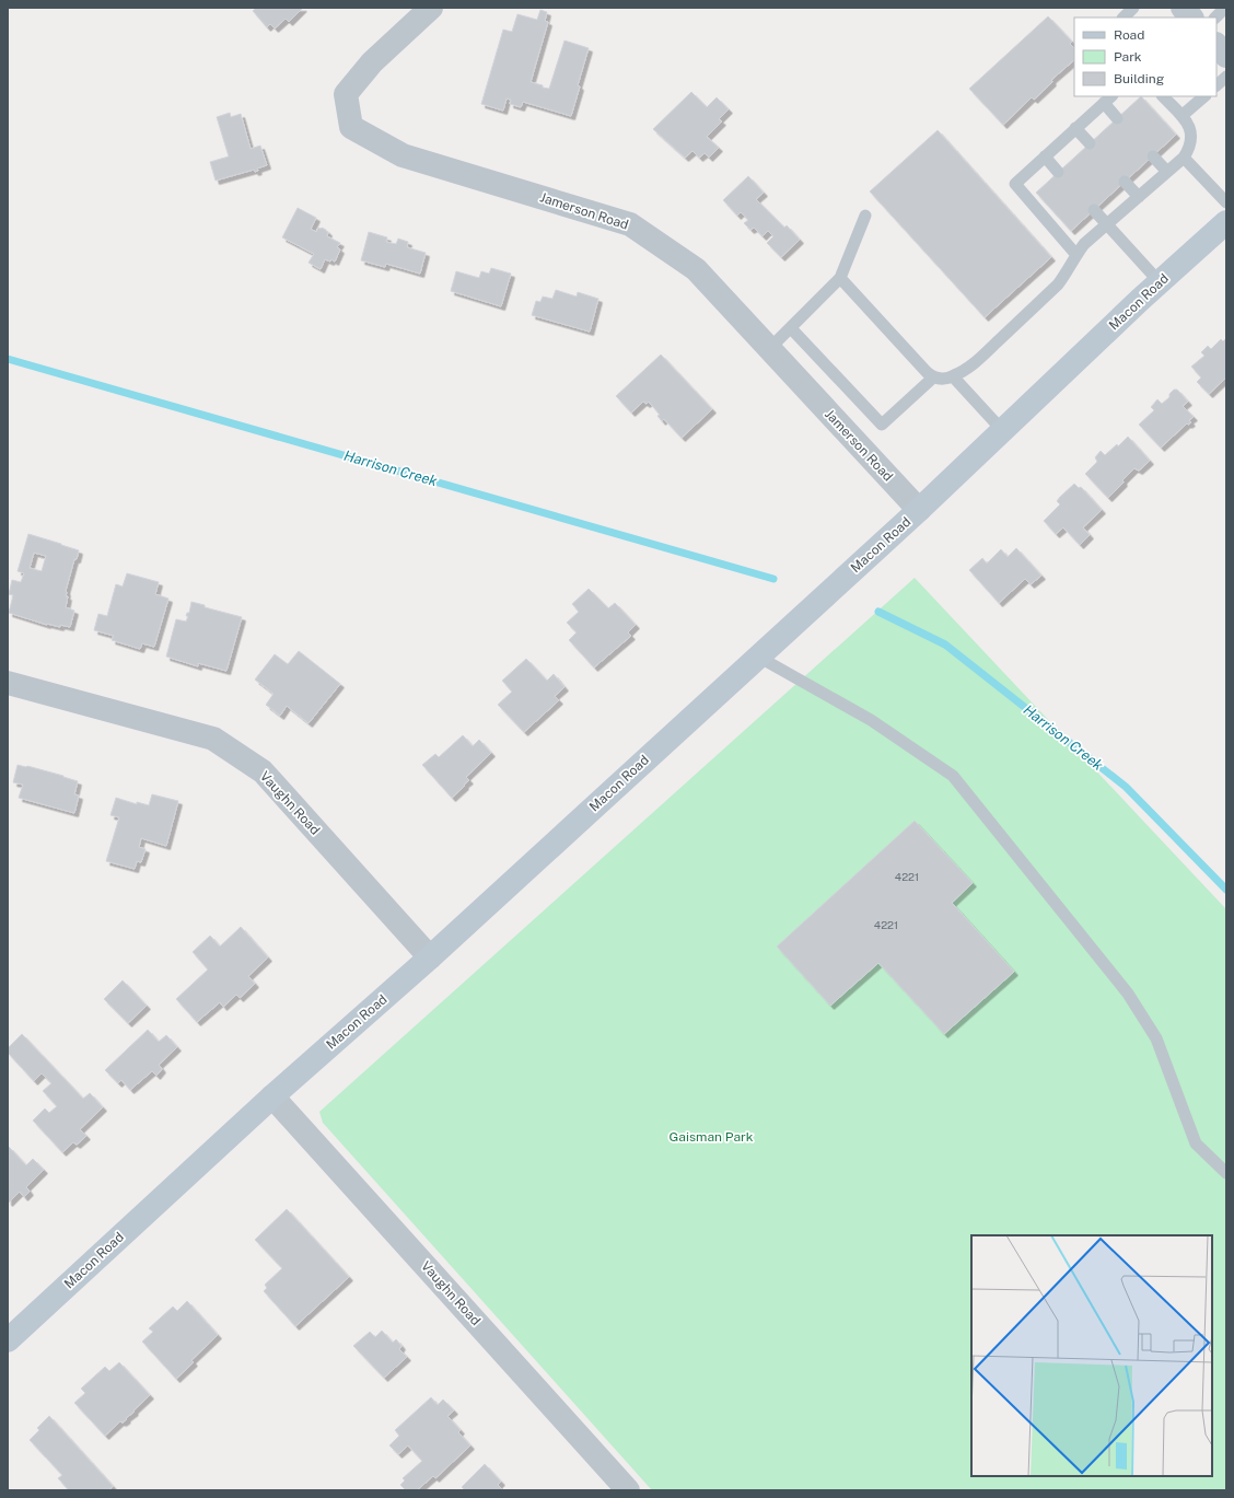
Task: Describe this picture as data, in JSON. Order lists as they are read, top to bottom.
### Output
{
  "streets": {
    "main road": ["Macon Road"],
    "street": ["Jamerson Road", "Vaughn Road"]
  },
  "crossings": [
    ["Jamerson Road", "Macon Road"],
    ["Macon Road", "Vaughn Road"]
  ],
  "water": ["Harrison Creek"],
  "parks": ["Gaisman Park"],
  "house_numbers": ["4221", "4221"],
  "legend": ["Road", "Park", "Building"]
}
